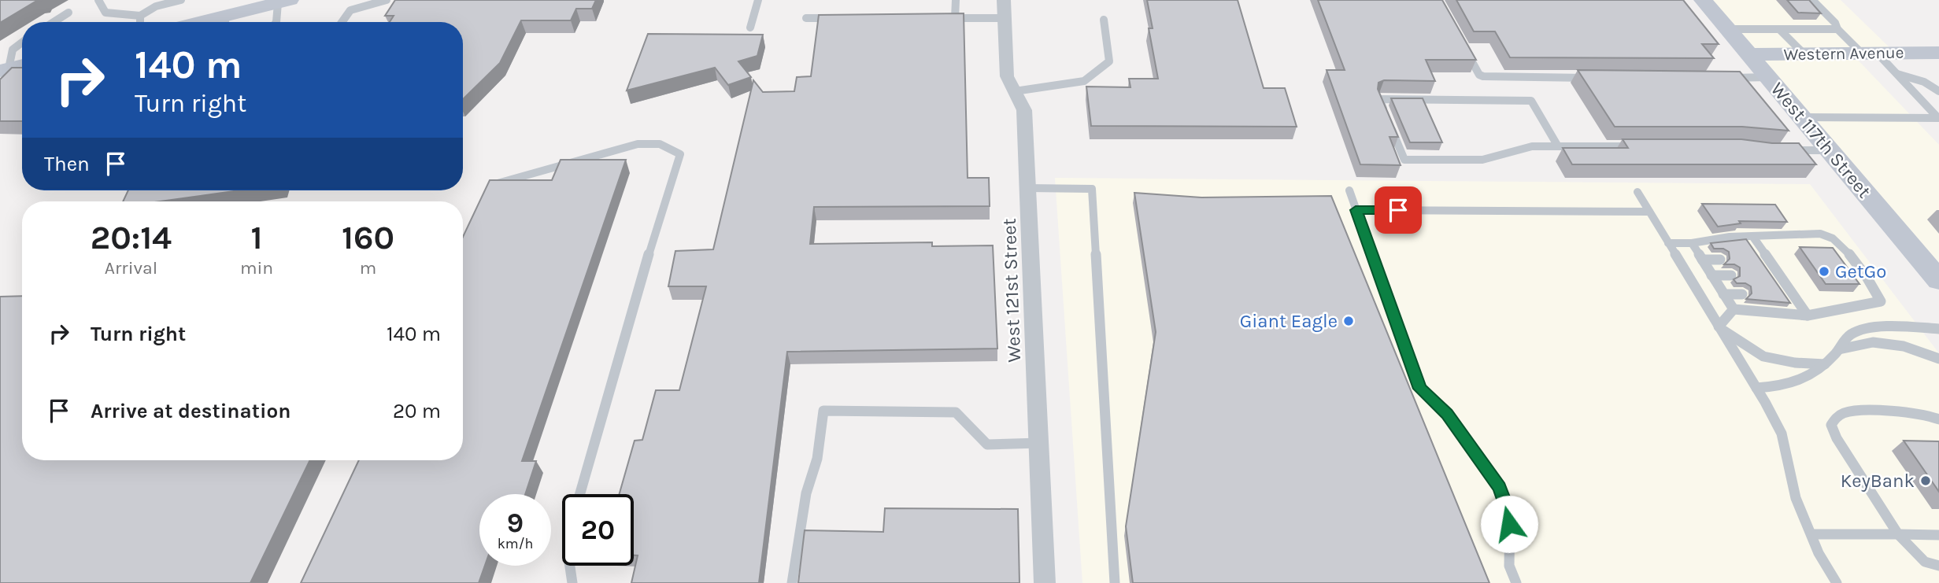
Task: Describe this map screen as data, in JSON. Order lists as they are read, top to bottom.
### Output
{
  "streets": {
    "main road": ["Western Avenue", "West 117th Street"],
    "street": ["West 121st Street"]
  },
  "crossings": [
    ["Western Avenue", "West 117th Street"]
  ],
  "places": ["GetGo", "Giant Eagle", "KeyBank"],
  "page": {
    "turn": ["140 m", "Turn right"],
    "then": "Then",
    "eta": [
      "20:14",
      "Arrival",
      "1",
      "min",
      "160",
      "m"
    ],
    "list": [
      {
        "name": "Turn right",
        "value": "140 m"
      },
      {
        "name": "Arrive at destination",
        "value": "20 m"
      }
    ],
    "speed": "9 km/h",
    "limit": "20"
  }
}
